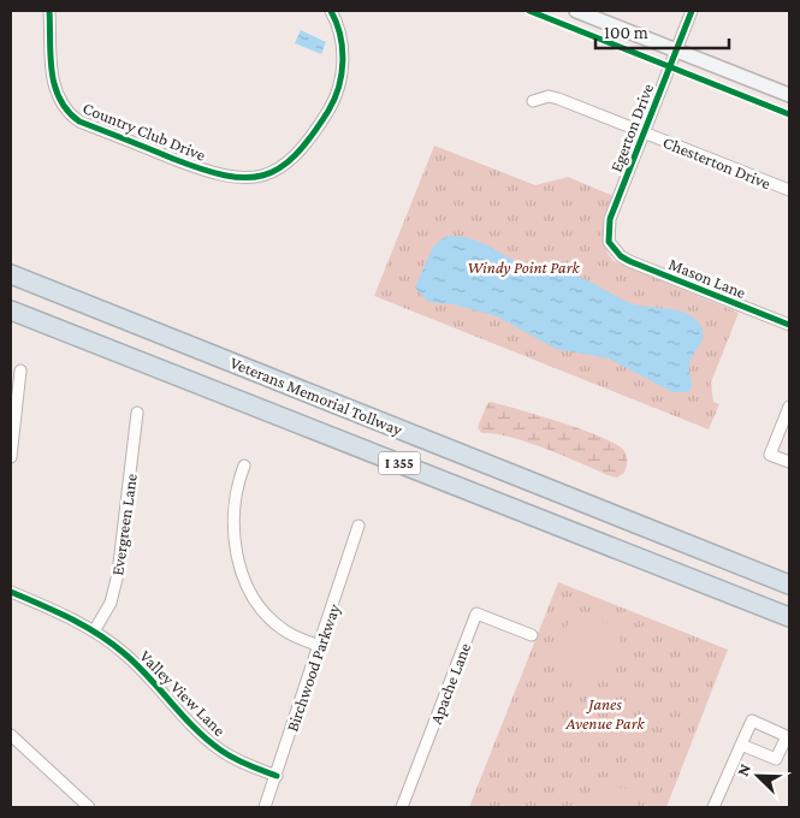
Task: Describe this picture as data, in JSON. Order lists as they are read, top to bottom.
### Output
{
  "streets": {
    "highway": ["Veterans Memorial Tollway", "I 355"],
    "street": [
      "Egerton Drive",
      "Country Club Drive",
      "Chesterton Drive",
      "Mason Lane",
      "Evergreen Lane",
      "Birchwood Parkway",
      "Apache Lane",
      "Valley View Lane"
    ]
  },
  "crossings": [
    ["Egerton Drive", "Chesterton Drive"],
    ["Egerton Drive", "Mason Lane"],
    ["Evergreen Lane", "Valley View Lane"],
    ["Birchwood Parkway", "Valley View Lane"]
  ],
  "parks": ["Windy Point Park", "Janes Avenue Park"],
  "scale_bar": "100 m",
  "north": "top left"
}
